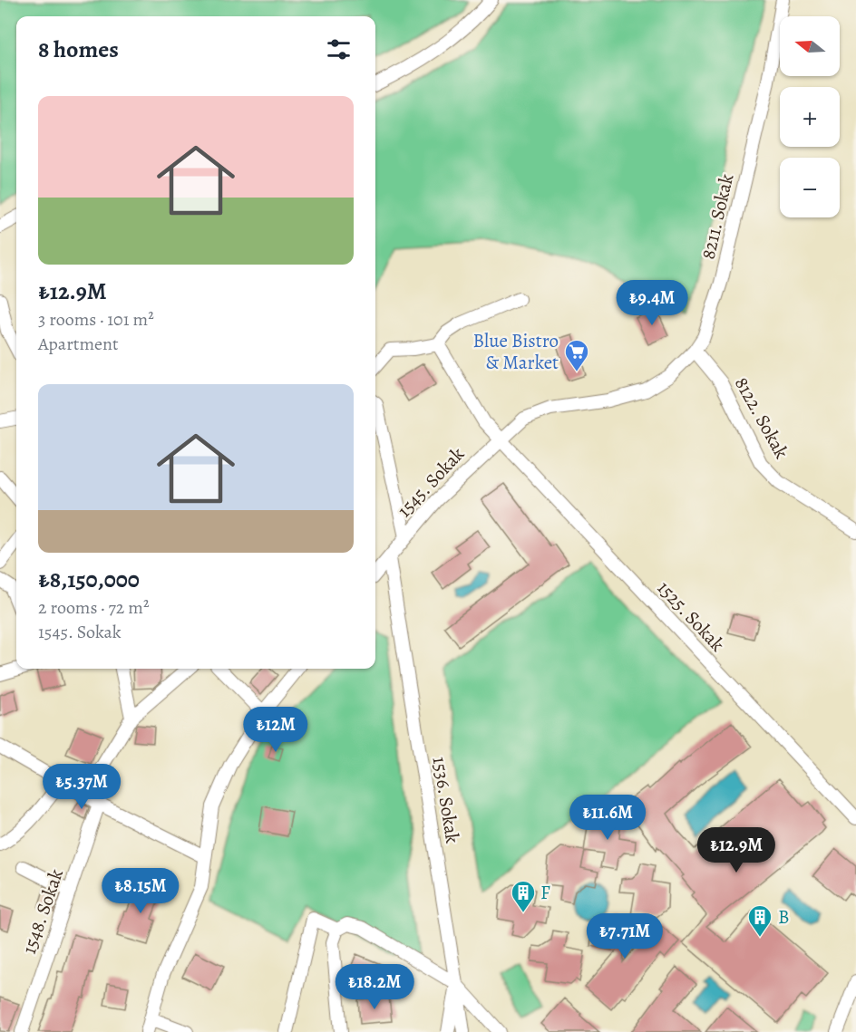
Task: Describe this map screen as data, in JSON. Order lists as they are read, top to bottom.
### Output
{
  "streets": {
    "street": [
      "8211. Sokak",
      "8122. Sokak",
      "1545. Sokak",
      "1525. Sokak",
      "1536. Sokak",
      "1548. Sokak"
    ]
  },
  "crossings": [
    ["8211. Sokak", "8122. Sokak"],
    ["8211. Sokak", "1545. Sokak"],
    ["8211. Sokak", "1525. Sokak"],
    ["1545. Sokak", "1525. Sokak"],
    ["1545. Sokak", "1536. Sokak"]
  ],
  "places": {
    "supermarket": ["Blue Bistro & Market"],
    "building": ["F", "B"]
  },
  "north": "left",
  "page": {
    "map_buttons": ["+", "−"],
    "heading": "8 homes",
    "list": [
      {
        "name": "₺12.9M",
        "note": "3 rooms · 101 m² · Apartment"
      },
      {
        "name": "₺8,150,000",
        "note": "2 rooms · 72 m² · 1545. Sokak"
      }
    ],
    "price": [
      "₺9.4M",
      "₺12M",
      "₺5.37M",
      "₺11.6M",
      "₺12.9M",
      "₺8.15M",
      "₺7.71M",
      "₺18.2M"
    ]
  }
}
